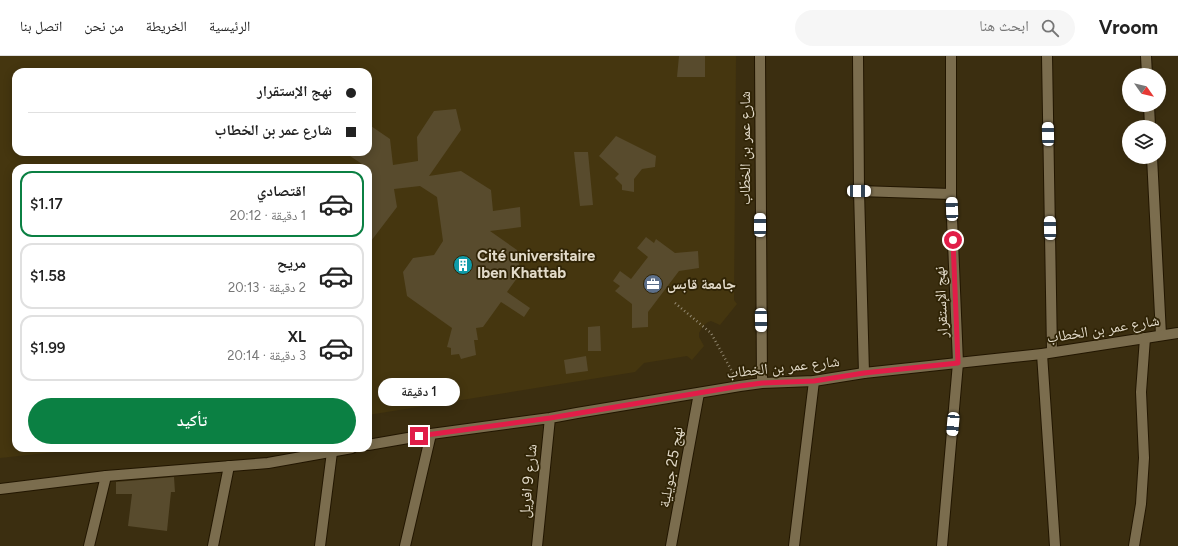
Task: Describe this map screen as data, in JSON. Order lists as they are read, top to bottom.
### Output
{
  "streets": {
    "street": [
      "شارع عمر بن الخطّاب",
      "نهج الإستقرار",
      "شارع عمر بن الخطاب",
      "نهج 25 جويلية",
      "شارع 9 افريل"
    ]
  },
  "crossings": [
    ["شارع عمر بن الخطّاب", "شارع عمر بن الخطاب"],
    ["نهج الإستقرار", "شارع عمر بن الخطاب"],
    ["شارع عمر بن الخطاب", "نهج 25 جويلية"],
    ["شارع عمر بن الخطاب", "شارع 9 افريل"]
  ],
  "places": {
    "building": ["Cité universitaire Iben Khattab"],
    "office": ["جامعة قابس"]
  },
  "north": "bottom right",
  "page": {
    "header": "Vroom",
    "search": "ابحث هنا",
    "nav": [
      "الرئيسية",
      "الخريطة",
      "من نحن",
      "اتصل بنا"
    ],
    "banner": ["نهج الإستقرار", "شارع عمر بن الخطاب"],
    "list": [
      {
        "name": "اقتصادي",
        "note": "1 دقيقة · 20:12",
        "value": "$1.17"
      },
      {
        "name": "مريح",
        "note": "2 دقيقة · 20:13",
        "value": "$1.58"
      },
      {
        "name": "XL",
        "note": "3 دقيقة · 20:14",
        "value": "$1.99"
      }
    ],
    "bubble": "1 دقيقة",
    "buttons": "تأكيد"
  }
}
